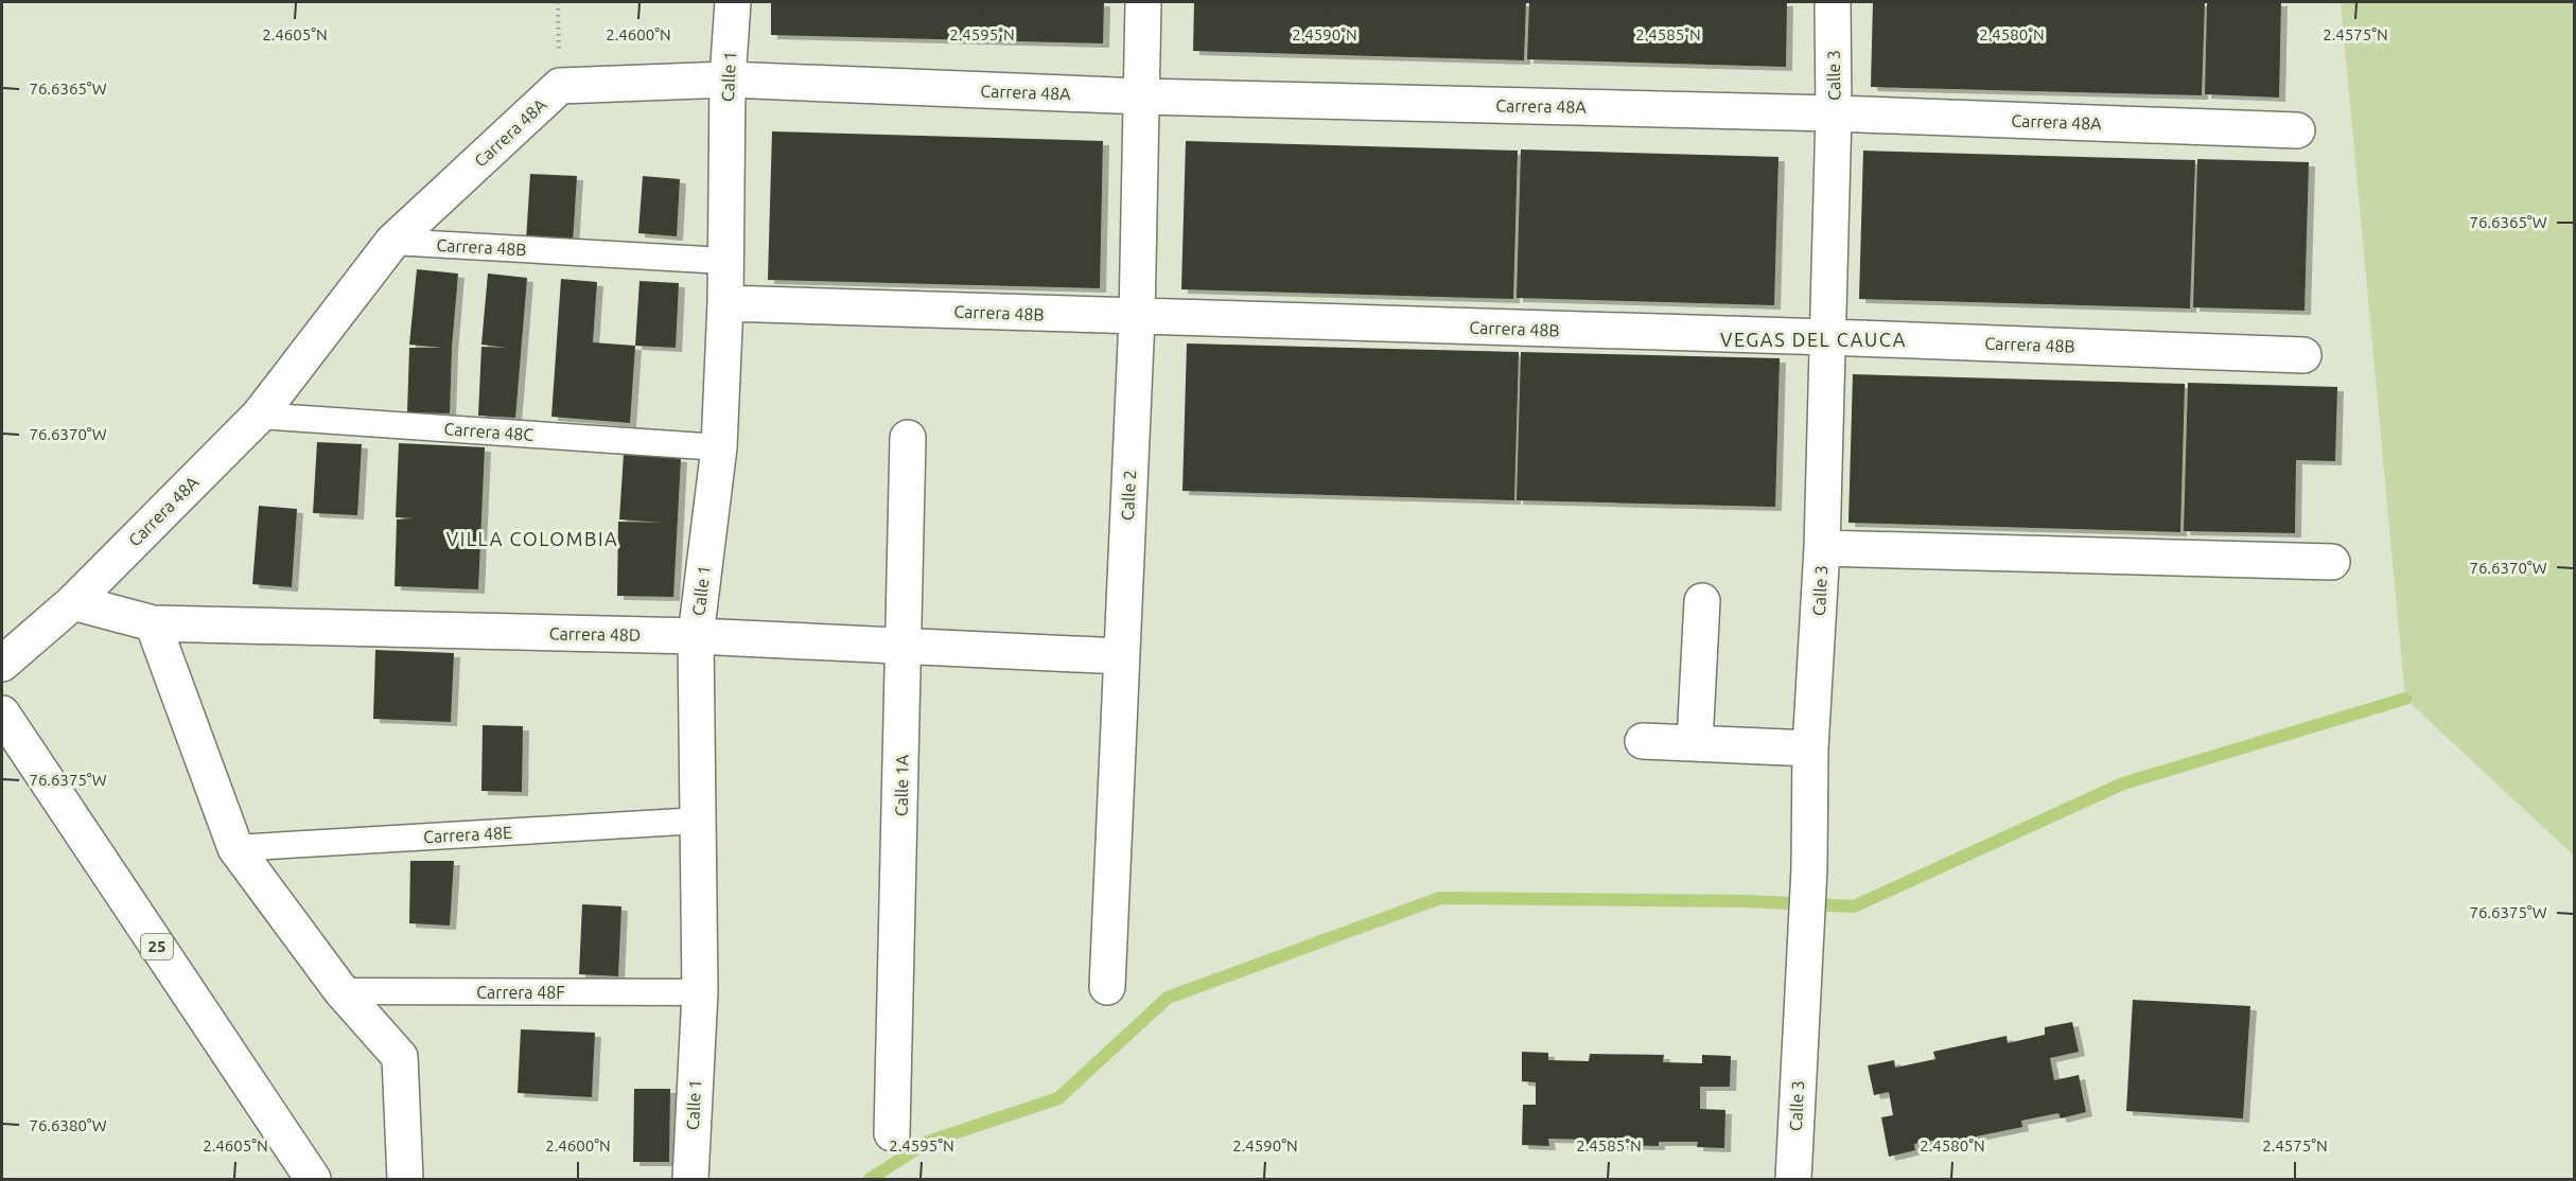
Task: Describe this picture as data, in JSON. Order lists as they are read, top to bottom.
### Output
{
  "streets": {
    "main road": [
      "Calle 3",
      "Calle 1",
      "Carrera 48A",
      "Carrera 48B",
      "Calle 2",
      "Carrera 48D",
      "Calle 1A",
      "25"
    ],
    "street": ["Carrera 48C", "Carrera 48E", "Carrera 48F"]
  },
  "crossings": [
    ["Calle 3", "Carrera 48A"],
    ["Calle 3", "Carrera 48B"],
    ["Calle 1", "Carrera 48A"],
    ["Calle 1", "Carrera 48B"],
    ["Calle 1", "Carrera 48C"],
    ["Calle 1", "Carrera 48D"],
    ["Calle 1", "Carrera 48E"],
    ["Calle 1", "Carrera 48F"],
    ["Carrera 48A", "Carrera 48B"],
    ["Carrera 48A", "Carrera 48C"],
    ["Carrera 48A", "Calle 2"],
    ["Carrera 48A", "Carrera 48D"],
    ["Carrera 48B", "Calle 2"],
    ["Calle 2", "Carrera 48D"],
    ["Carrera 48D", "Calle 1A"]
  ],
  "districts": ["VEGAS DEL CAUCA", "VILLA COLOMBIA"],
  "coordinates": [
    "2.4605°N",
    "2.4600°N",
    "2.4595°N",
    "2.4590°N",
    "2.4585°N",
    "2.4580°N",
    "2.4575°N",
    "76.6365°W",
    "76.6370°W",
    "76.6375°W",
    "76.6380°W"
  ]
}
